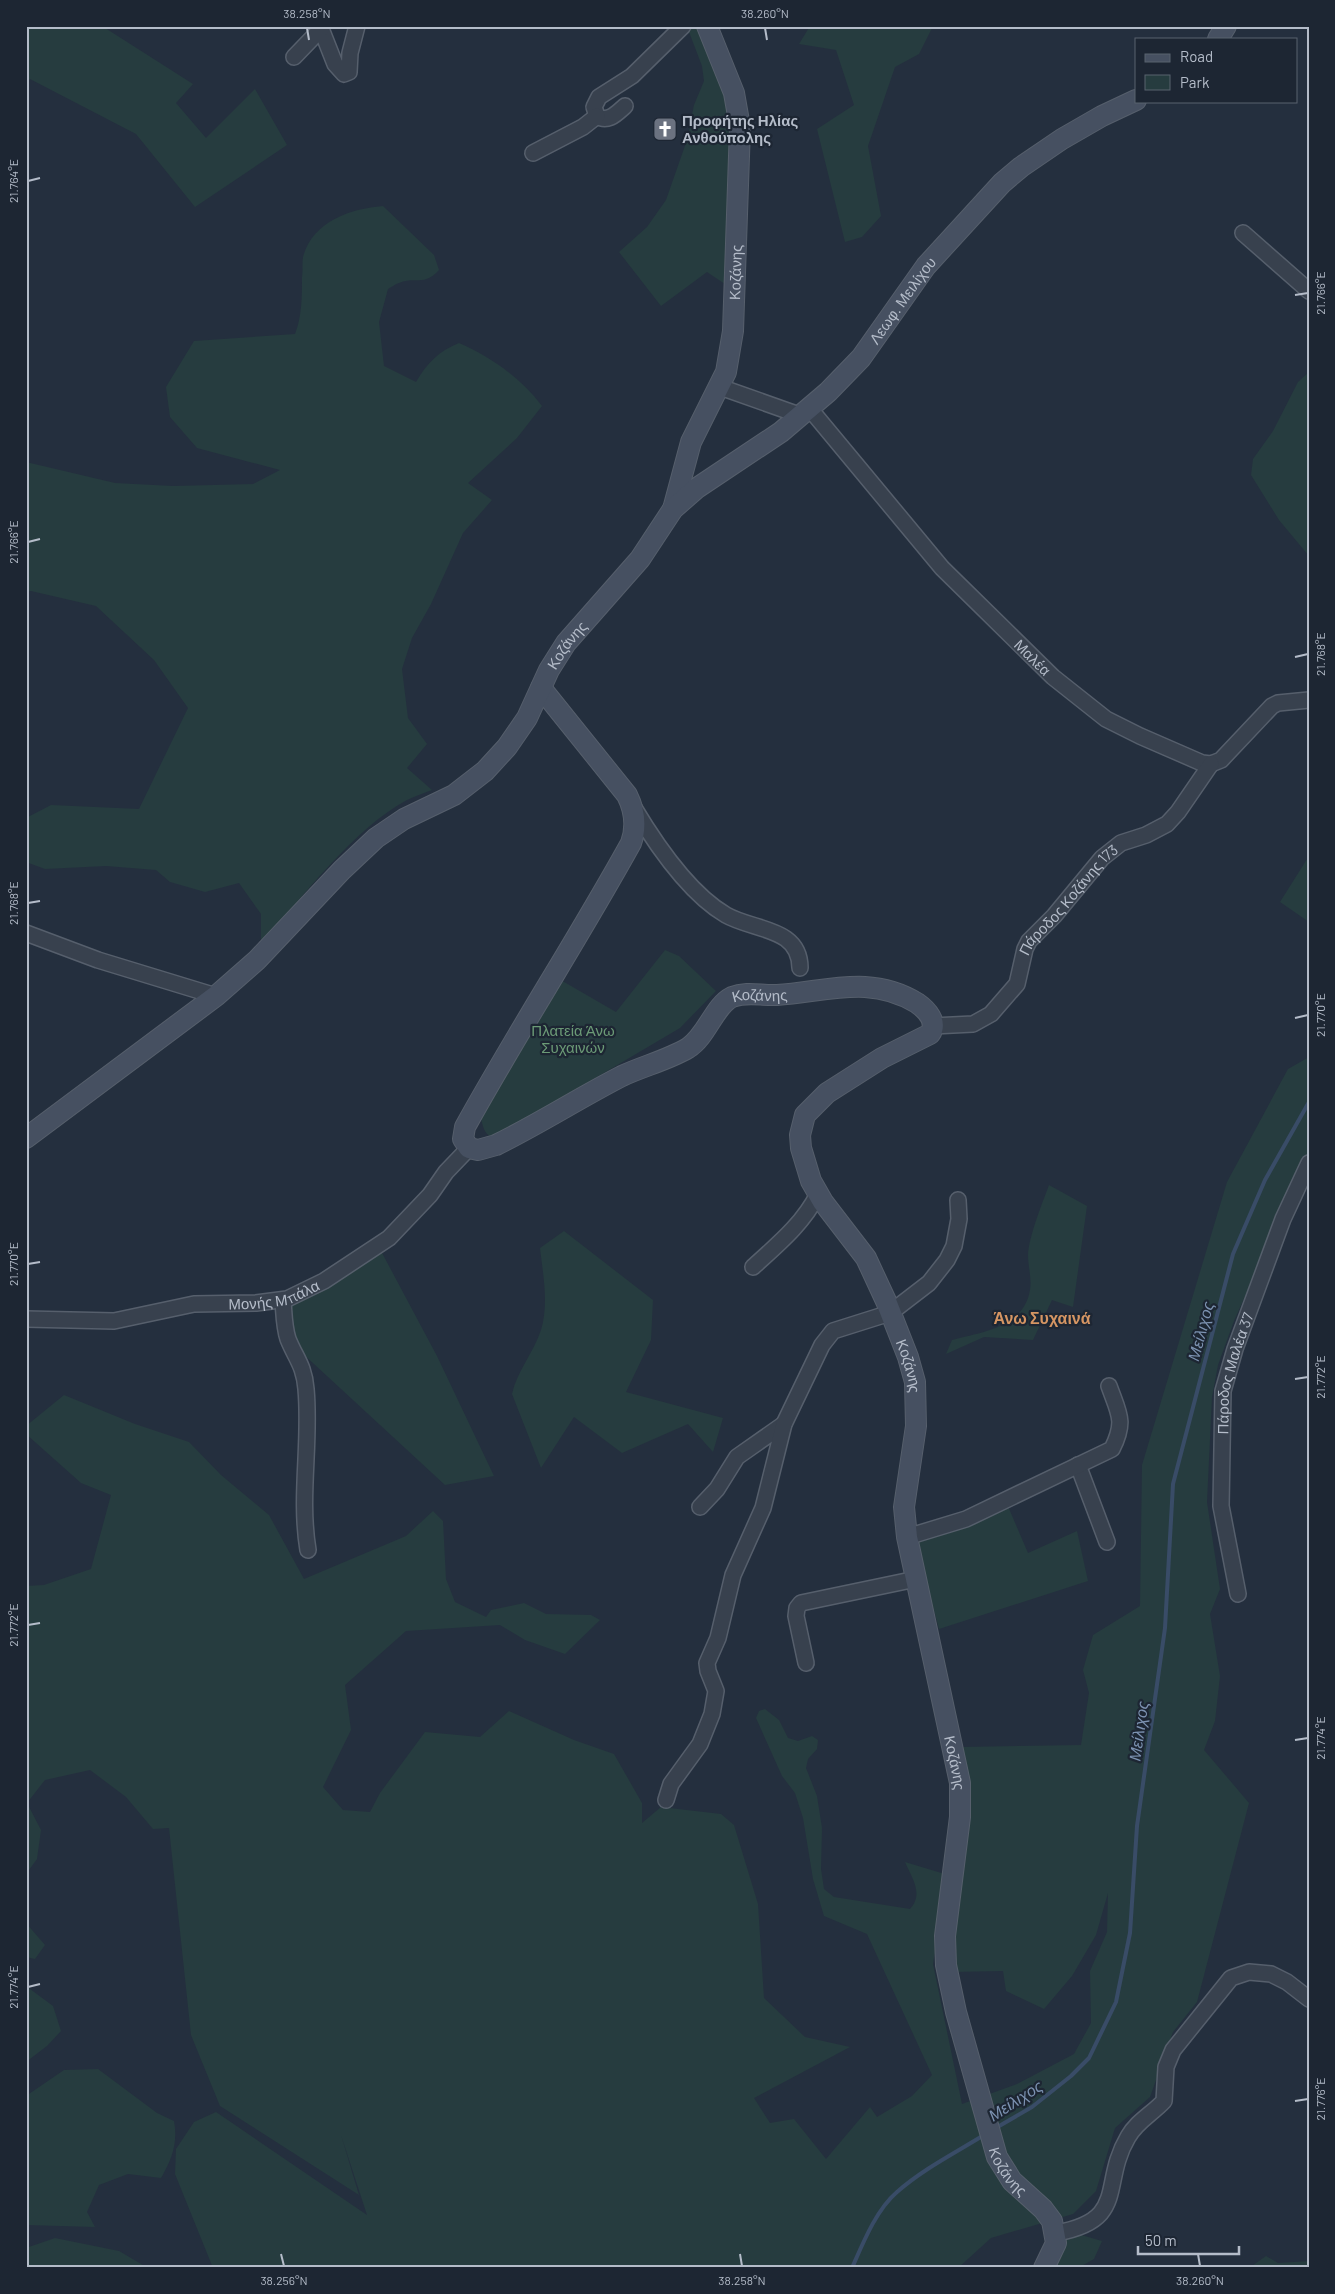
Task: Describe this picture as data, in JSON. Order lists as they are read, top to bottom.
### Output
{
  "streets": {
    "street": [
      "Κοζάνης",
      "Λεωφ. Μειλίχου",
      "Μαλέα",
      "Πάροδος Κοζάνης 173",
      "Μονής Μπάλα",
      "Πάροδος Μαλέα 37"
    ]
  },
  "crossings": [
    ["Κοζάνης", "Λεωφ. Μειλίχου"],
    ["Κοζάνης", "Πάροδος Κοζάνης 173"],
    ["Κοζάνης", "Μονής Μπάλα"],
    ["Λεωφ. Μειλίχου", "Μαλέα"],
    ["Μαλέα", "Πάροδος Κοζάνης 173"]
  ],
  "districts": ["Άνω Συχαινά"],
  "water": ["Μείλιχος"],
  "parks": ["Πλατεία Άνω Συχαινών"],
  "places": {
    "church": ["Προφήτης Ηλίας Ανθούπολης"]
  },
  "legend": ["Road", "Park"],
  "scale_bar": "50 m",
  "coordinates": [
    "38.258°N",
    "38.260°N",
    "21.764°E",
    "21.766°E",
    "21.768°E",
    "21.770°E",
    "21.772°E",
    "21.774°E",
    "21.776°E",
    "38.256°N"
  ]
}
